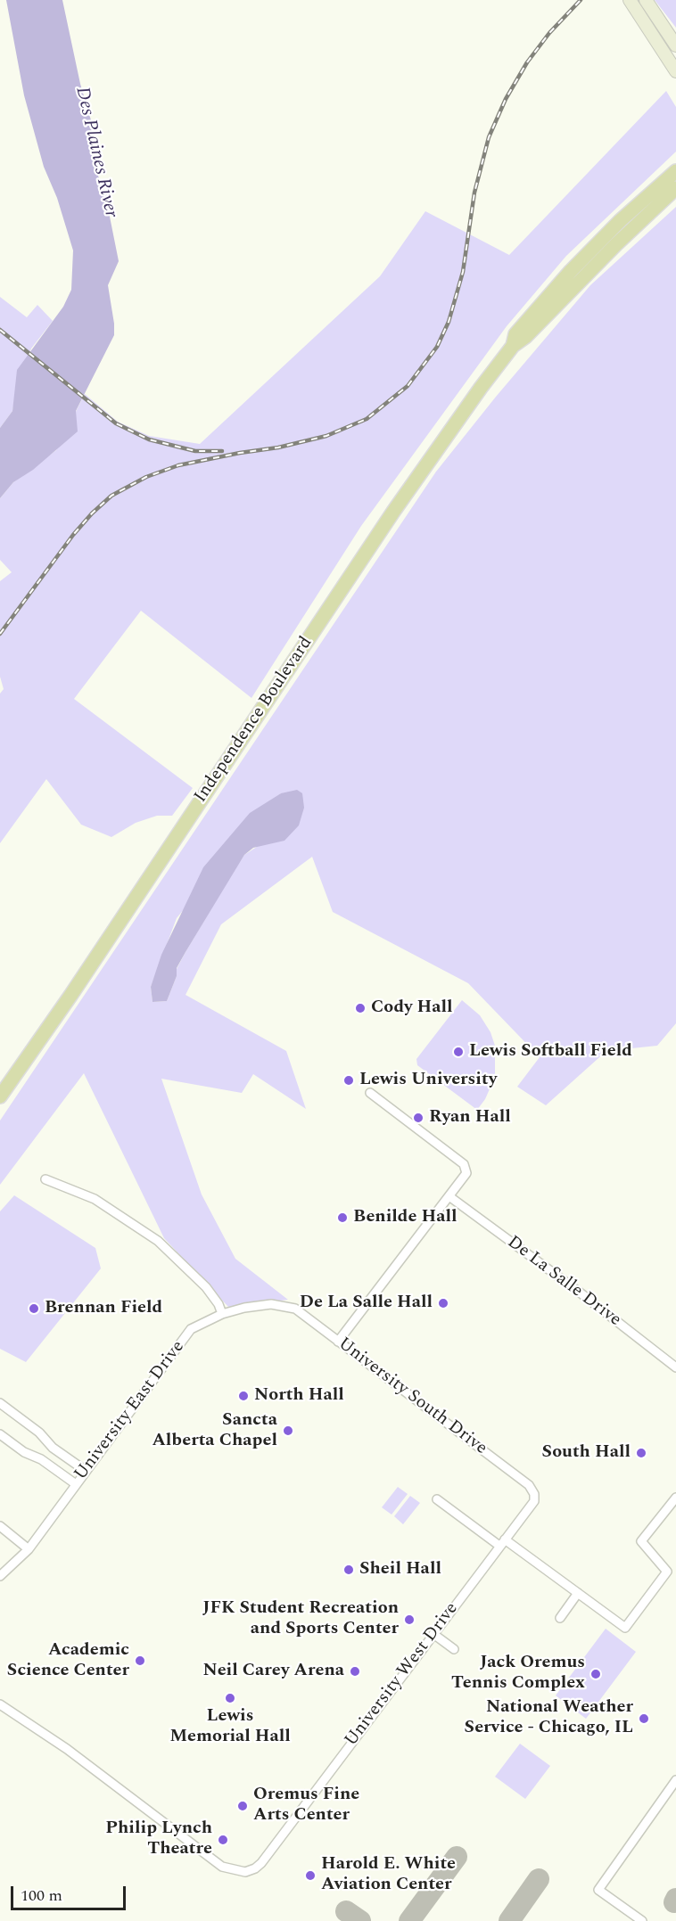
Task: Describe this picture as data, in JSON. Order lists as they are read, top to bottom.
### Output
{
  "streets": {
    "main road": ["Independence Boulevard"],
    "street": [
      "De La Salle Drive",
      "University South Drive",
      "University East Drive",
      "University West Drive"
    ]
  },
  "crossings": [
    ["University South Drive", "University East Drive"],
    ["University South Drive", "University West Drive"]
  ],
  "water": ["Des Plaines River"],
  "places": [
    "Cody Hall",
    "Lewis Softball Field",
    "Lewis University",
    "Ryan Hall",
    "Benilde Hall",
    "De La Salle Hall",
    "Brennan Field",
    "North Hall",
    "Sancta Alberta Chapel",
    "South Hall",
    "Sheil Hall",
    "JFK Student Recreation and Sports Center",
    "Academic Science Center",
    "Neil Carey Arena",
    "Jack Oremus Tennis Complex",
    "Lewis Memorial Hall",
    "National Weather Service - Chicago, IL",
    "Oremus Fine Arts Center",
    "Philip Lynch Theatre",
    "Harold E. White Aviation Center"
  ],
  "scale_bar": "100 m"
}
